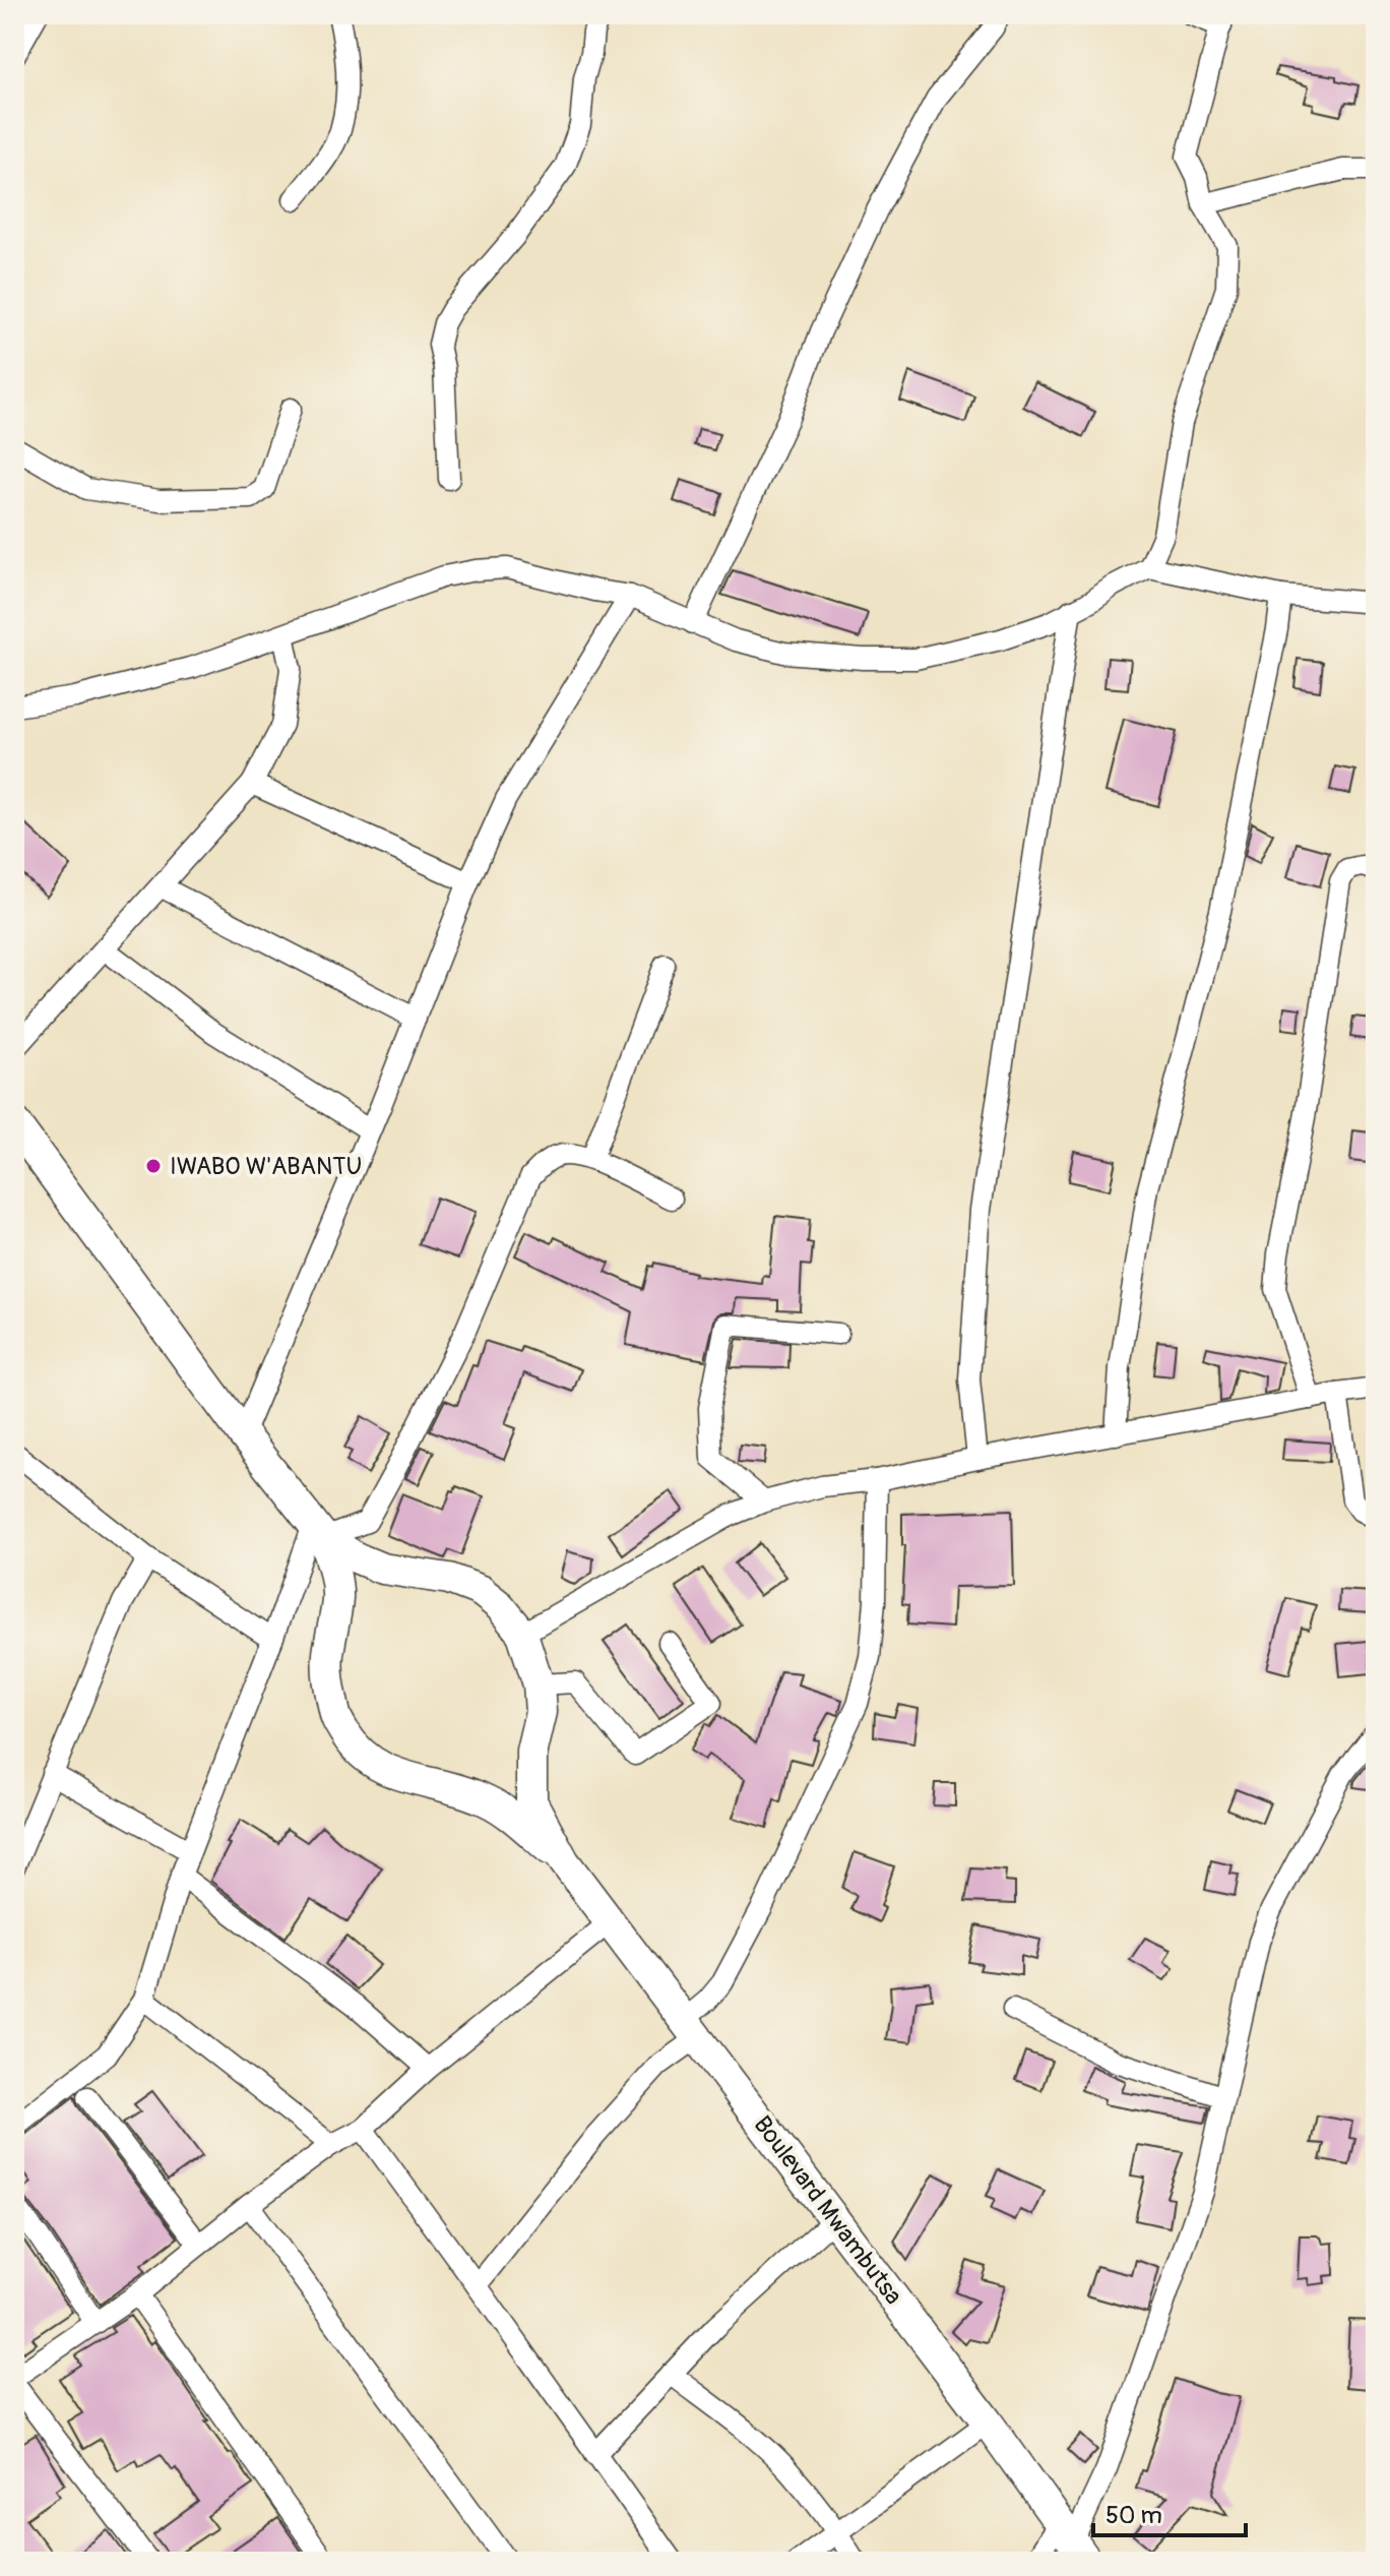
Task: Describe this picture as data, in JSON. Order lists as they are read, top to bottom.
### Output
{
  "streets": {
    "highway": ["Boulevard Mwambutsa"]
  },
  "places": ["IWABO W'ABANTU"],
  "scale_bar": "50 m"
}
